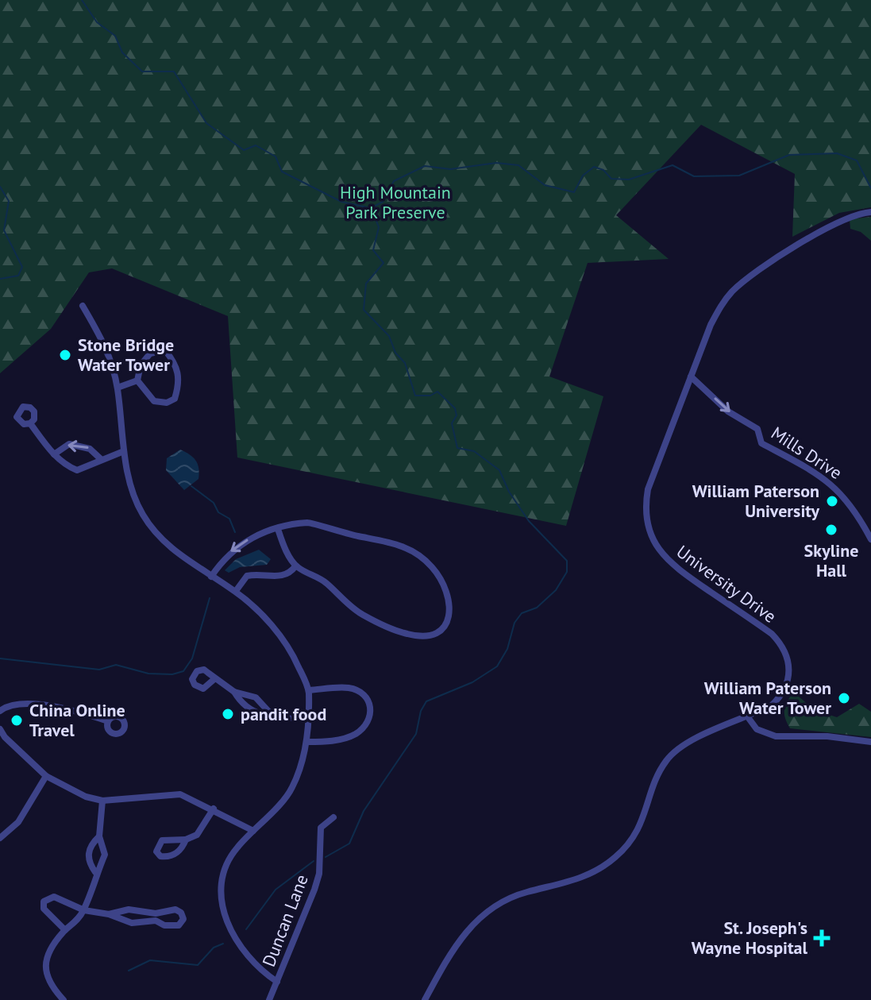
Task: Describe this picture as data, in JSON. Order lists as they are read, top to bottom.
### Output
{
  "streets": {
    "street": ["Mills Drive", "University Drive", "Duncan Lane"]
  },
  "crossings": [
    ["Mills Drive", "University Drive"]
  ],
  "one_way": ["Mills Drive"],
  "parks": ["High Mountain Park Preserve"],
  "places": {
    "other": [
      "Stone Bridge Water Tower",
      "William Paterson University",
      "Skyline Hall",
      "William Paterson Water Tower",
      "pandit food",
      "China Online Travel"
    ],
    "health": ["St. Joseph's Wayne Hospital"]
  }
}
